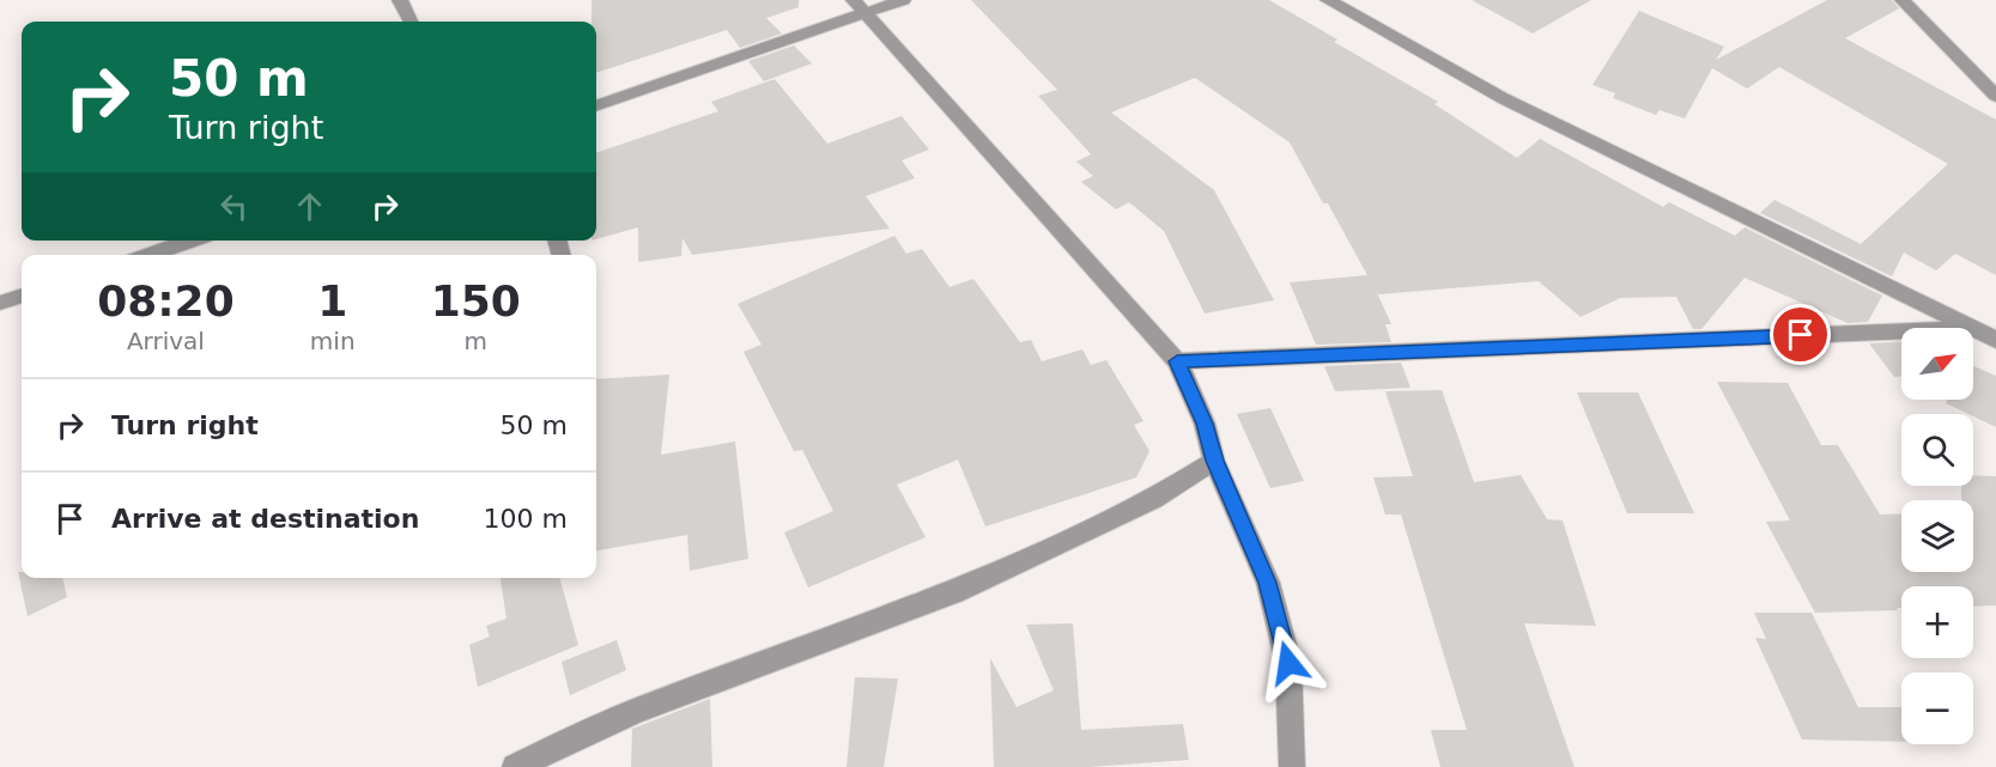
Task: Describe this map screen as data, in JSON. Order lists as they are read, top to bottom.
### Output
{
  "north": "top right",
  "page": {
    "turn": ["50 m", "Turn right"],
    "eta": [
      "08:20",
      "Arrival",
      "1",
      "min",
      "150",
      "m"
    ],
    "map_buttons": ["+", "−"],
    "list": [
      {
        "name": "Turn right",
        "value": "50 m"
      },
      {
        "name": "Arrive at destination",
        "value": "100 m"
      }
    ]
  }
}
